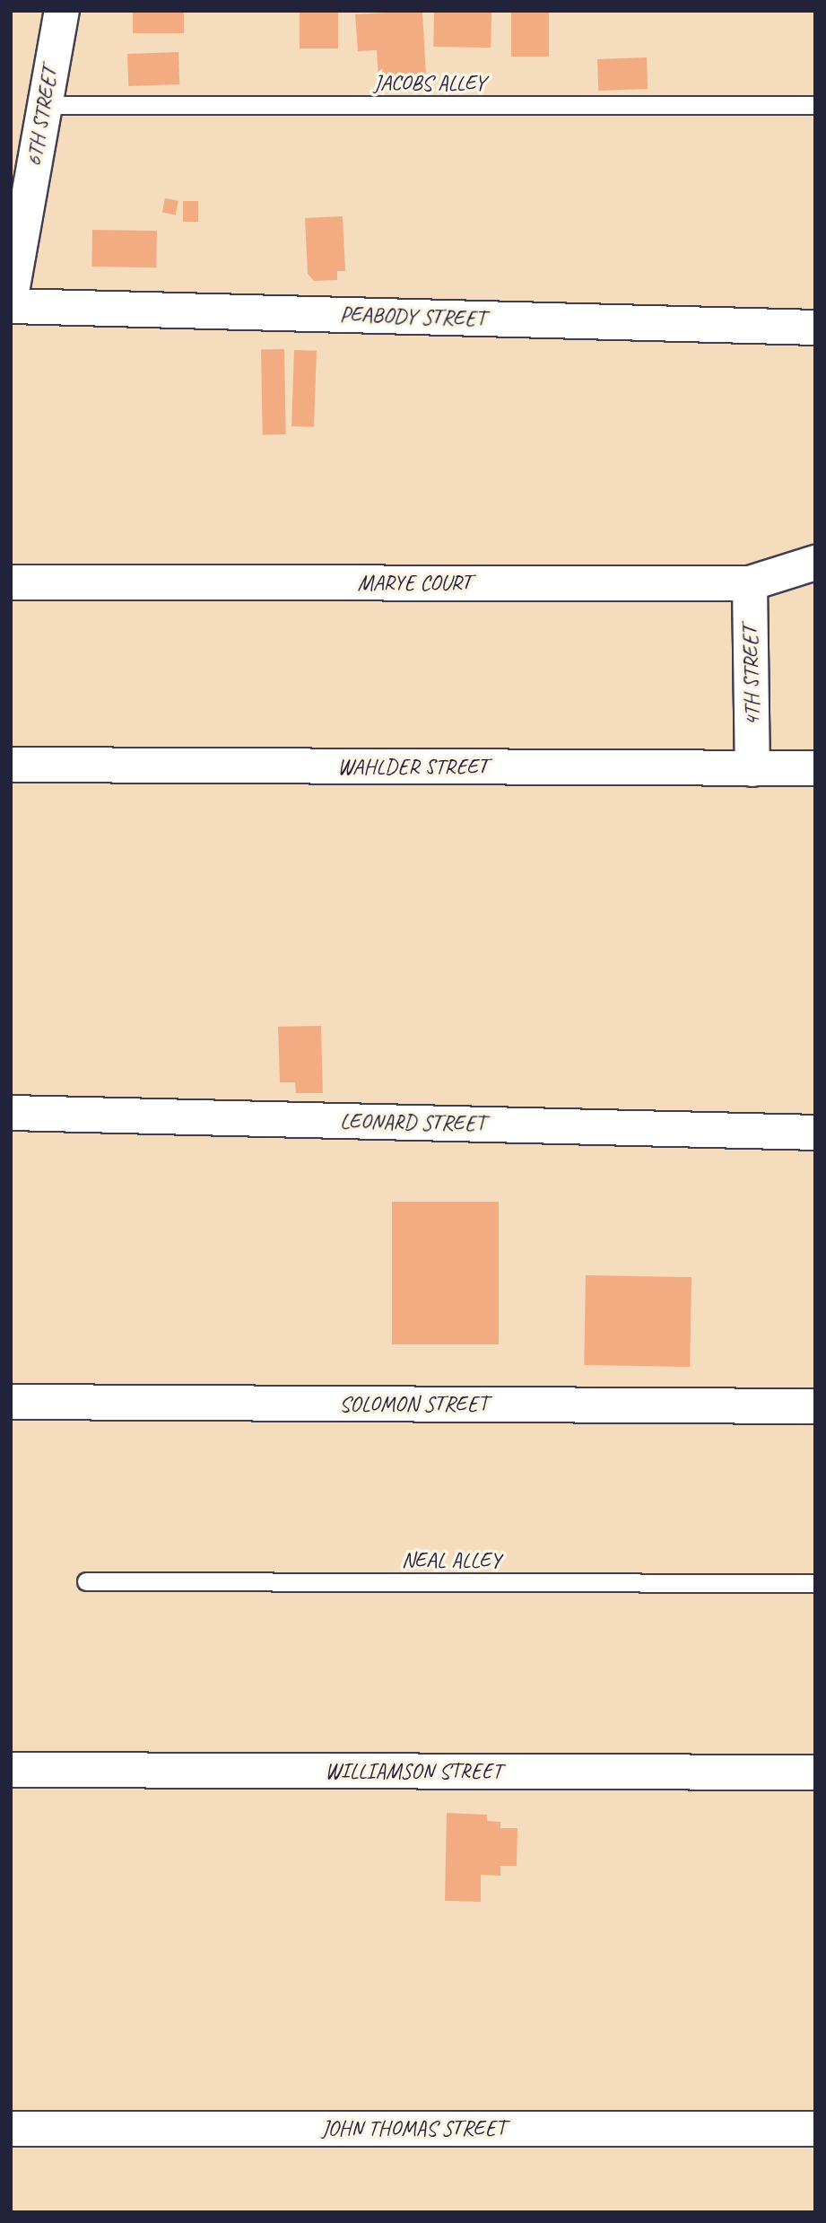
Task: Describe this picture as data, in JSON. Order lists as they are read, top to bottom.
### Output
{
  "streets": {
    "street": [
      "6TH STREET",
      "PEABODY STREET",
      "MARYE COURT",
      "4TH STREET",
      "WAHLDER STREET",
      "LEONARD STREET",
      "SOLOMON STREET",
      "WILLIAMSON STREET",
      "JOHN THOMAS STREET"
    ],
    "lane": ["JACOBS ALLEY", "NEAL ALLEY"]
  },
  "crossings": [
    ["JACOBS ALLEY", "6TH STREET"],
    ["MARYE COURT", "4TH STREET"],
    ["4TH STREET", "WAHLDER STREET"]
  ]
}
